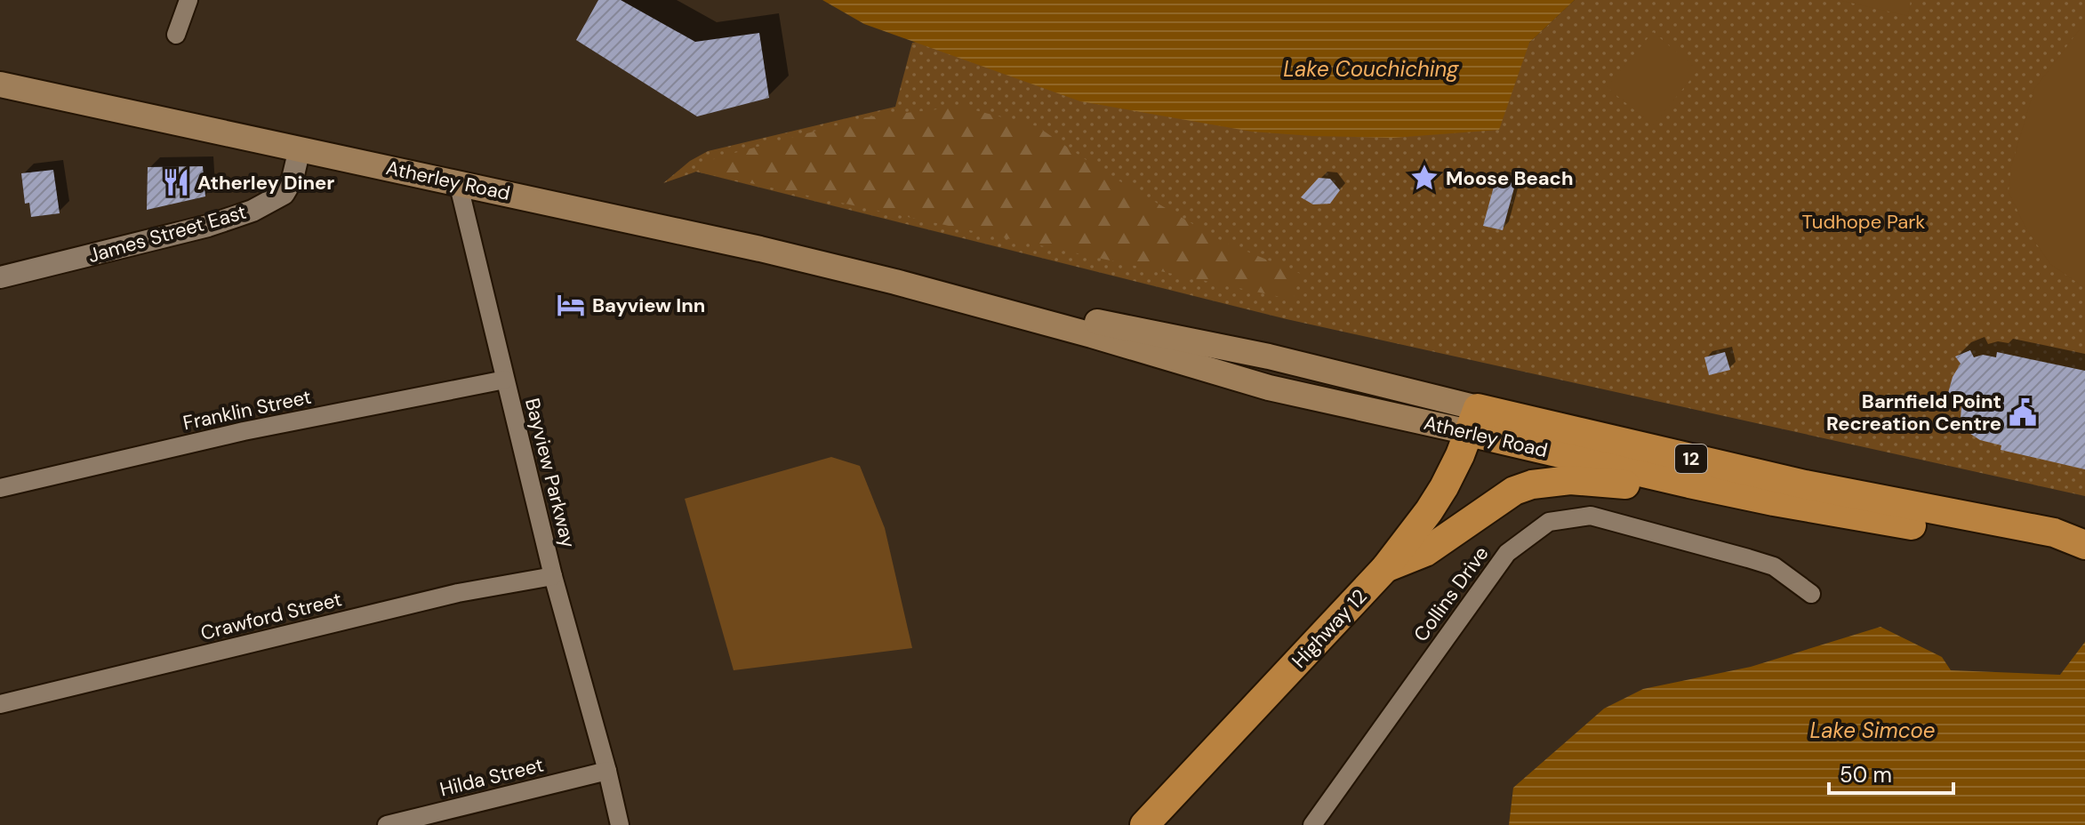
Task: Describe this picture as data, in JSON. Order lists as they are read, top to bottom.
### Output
{
  "streets": {
    "highway": ["Atherley Road", "12", "Highway 12"],
    "street": [
      "James Street East",
      "Franklin Street",
      "Bayview Parkway",
      "Collins Drive",
      "Crawford Street",
      "Hilda Street"
    ]
  },
  "crossings": [
    ["Atherley Road", "James Street East"],
    ["Atherley Road", "Bayview Parkway"],
    ["Atherley Road", "Highway 12"],
    ["Franklin Street", "Bayview Parkway"],
    ["Bayview Parkway", "Crawford Street"],
    ["Bayview Parkway", "Hilda Street"]
  ],
  "water": ["Lake Couchiching", "Lake Simcoe"],
  "parks": ["Tudhope Park"],
  "places": {
    "place": ["Moose Beach"],
    "restaurant": ["Atherley Diner"],
    "hotel": ["Bayview Inn"],
    "public building": ["Barnfield Point Recreation Centre"]
  },
  "scale_bar": "50 m"
}
